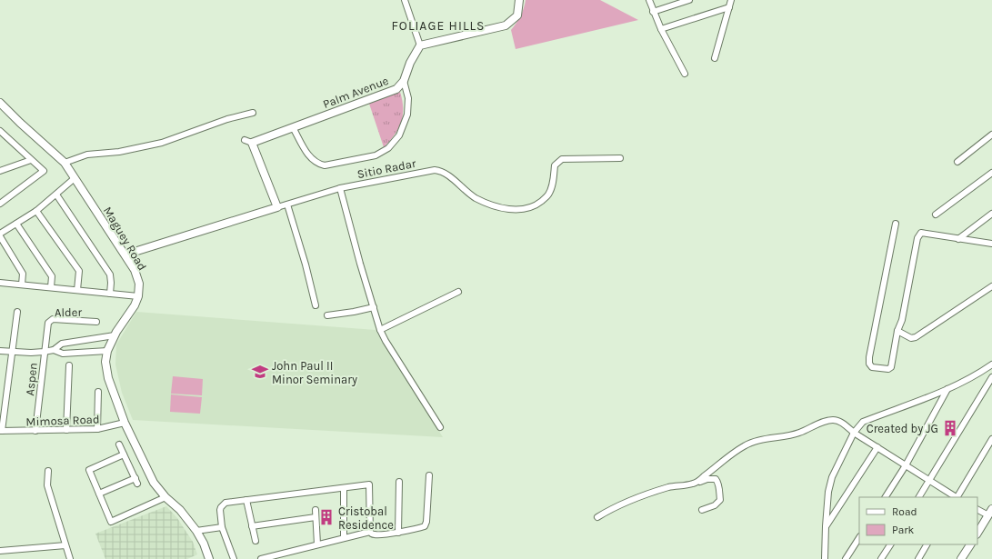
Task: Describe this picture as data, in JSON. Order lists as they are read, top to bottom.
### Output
{
  "streets": {
    "street": [
      "Palm Avenue",
      "Sitio Radar",
      "Maguey Road",
      "Alder",
      "Aspen",
      "Mimosa Road"
    ]
  },
  "crossings": [
    ["Palm Avenue", "Sitio Radar"],
    ["Sitio Radar", "Maguey Road"],
    ["Maguey Road", "Mimosa Road"],
    ["Alder", "Aspen"],
    ["Aspen", "Mimosa Road"]
  ],
  "districts": ["FOLIAGE HILLS"],
  "places": {
    "school or university": ["John Paul II Minor Seminary"],
    "building": ["Created by JG", "Cristobal Residence"]
  },
  "legend": ["Road", "Park"]
}
